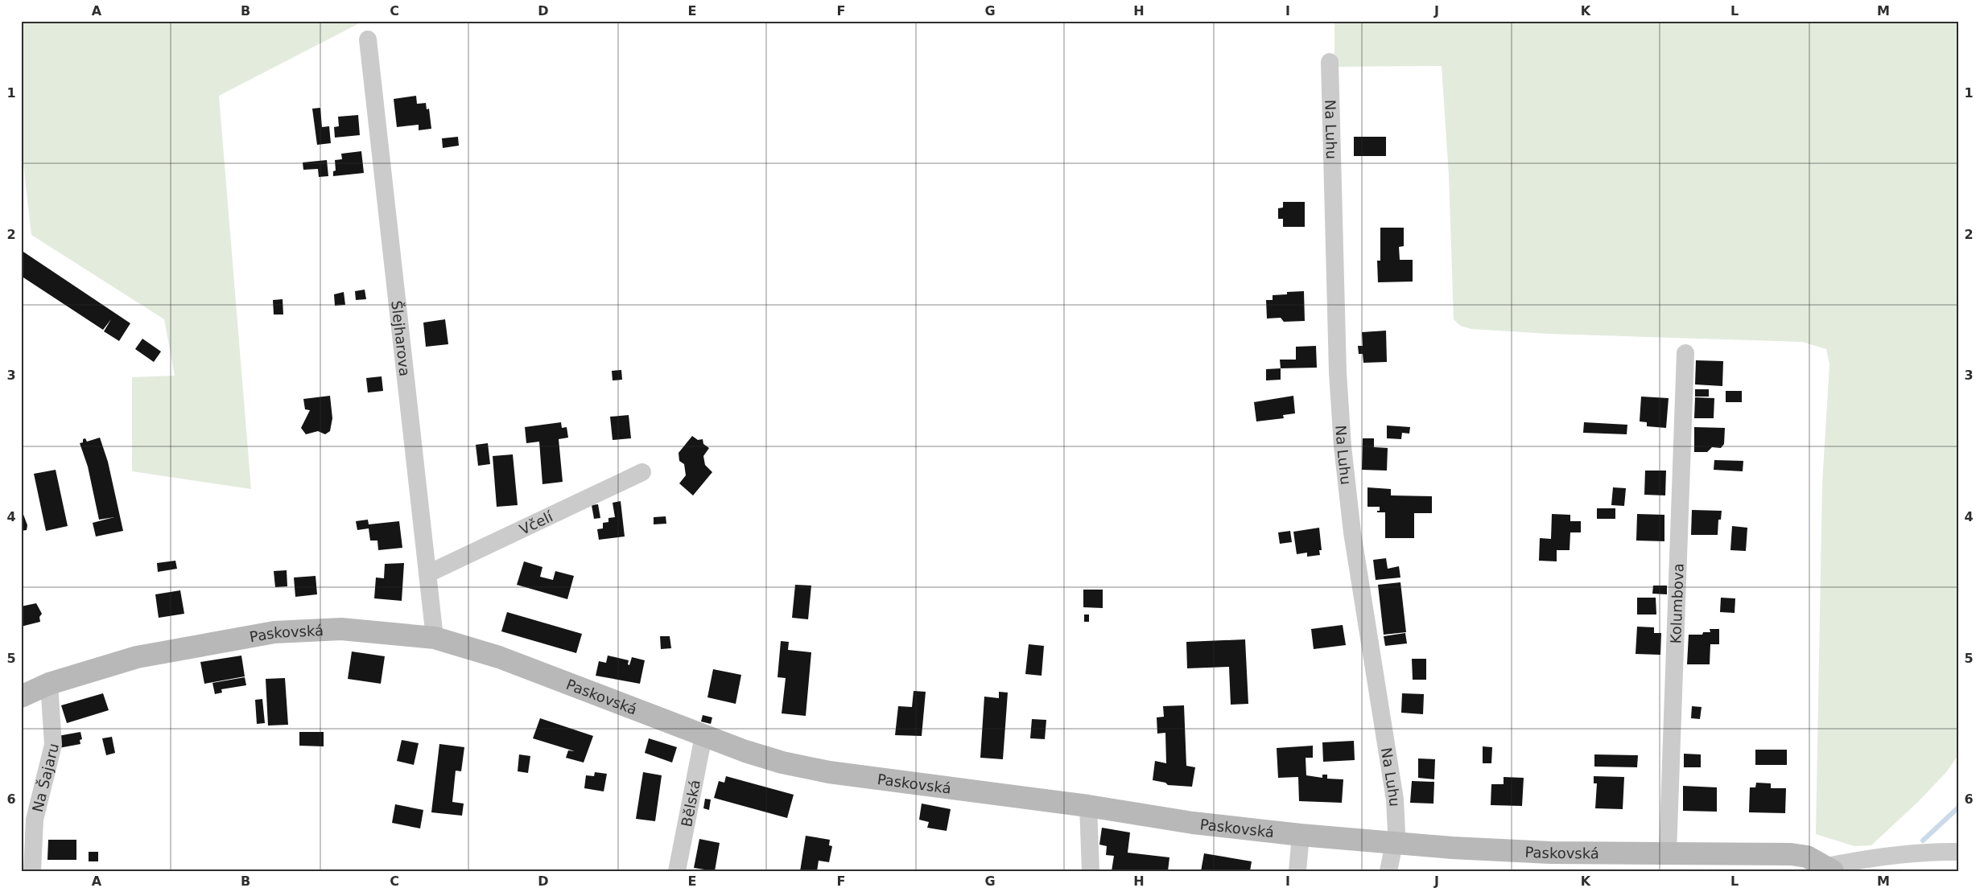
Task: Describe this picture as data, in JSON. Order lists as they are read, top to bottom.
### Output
{
  "streets": {
    "street": [
      "Na Luhu",
      "Šlejharova",
      "Včelí",
      "Kolumbova",
      "Paskovská",
      "Na Šajaru",
      "Bělská"
    ]
  },
  "crossings": [
    ["Na Luhu", "Paskovská"],
    ["Šlejharova", "Včelí"],
    ["Šlejharova", "Paskovská"],
    ["Kolumbova", "Paskovská"],
    ["Paskovská", "Na Šajaru"],
    ["Paskovská", "Bělská"]
  ],
  "grid": {
    "columns": [
      "A",
      "B",
      "C",
      "D",
      "E",
      "F",
      "G",
      "H",
      "I",
      "J",
      "K",
      "L",
      "M"
    ],
    "rows": [
      "1",
      "2",
      "3",
      "4",
      "5",
      "6"
    ]
  }
}
